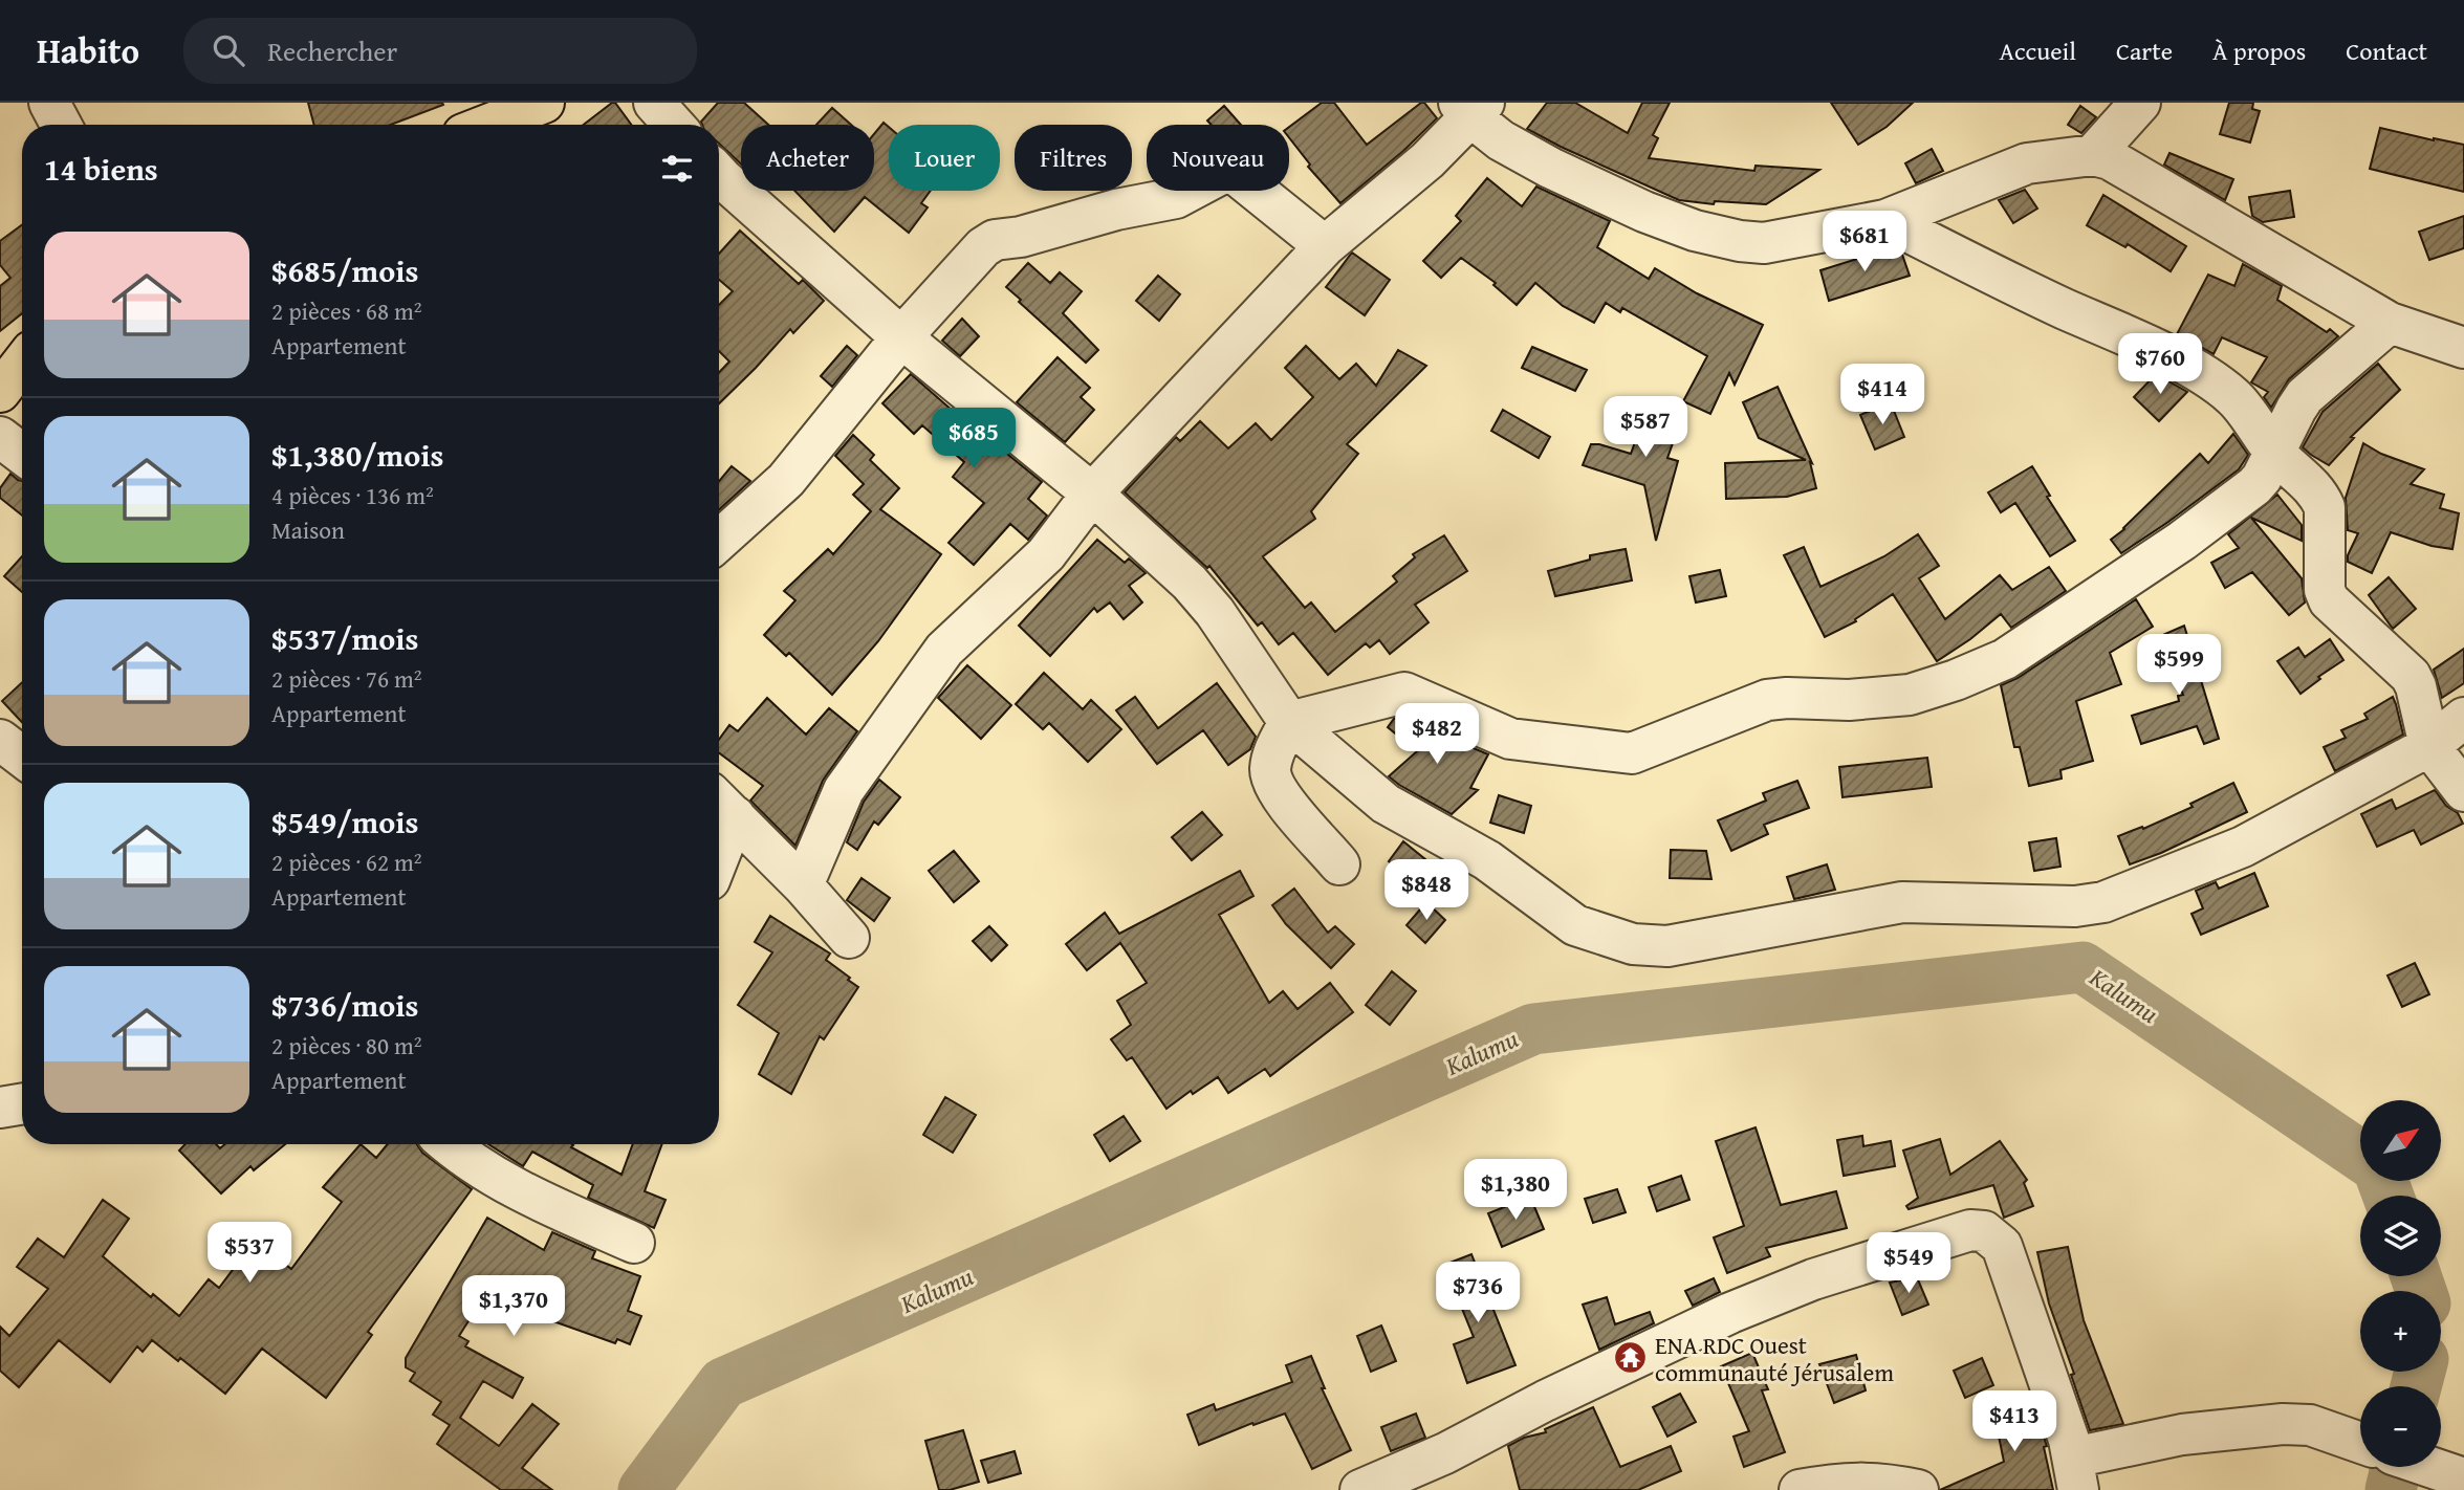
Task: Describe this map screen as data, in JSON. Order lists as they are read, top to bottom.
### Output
{
  "water": ["Kalumu"],
  "places": {
    "temple": ["ENA RDC Ouest communauté Jérusalem"]
  },
  "north": "top right",
  "page": {
    "header": "Habito",
    "search": "Rechercher",
    "nav": [
      "Accueil",
      "Carte",
      "À propos",
      "Contact"
    ],
    "chip": [
      "Acheter",
      "Louer",
      "Filtres",
      "Nouveau"
    ],
    "heading": "14 biens",
    "price": [
      "$681",
      "$760",
      "$414",
      "$587",
      "$685",
      "$599",
      "$482",
      "$848",
      "$1,380",
      "$537",
      "$549",
      "$736",
      "$1,370",
      "$413"
    ],
    "list": [
      {
        "name": "$685/mois",
        "note": "2 pièces · 68 m² · Appartement"
      },
      {
        "name": "$1,380/mois",
        "note": "4 pièces · 136 m² · Maison"
      },
      {
        "name": "$537/mois",
        "note": "2 pièces · 76 m² · Appartement"
      },
      {
        "name": "$549/mois",
        "note": "2 pièces · 62 m² · Appartement"
      },
      {
        "name": "$736/mois",
        "note": "2 pièces · 80 m² · Appartement"
      }
    ],
    "map_buttons": ["+", "−"]
  }
}
